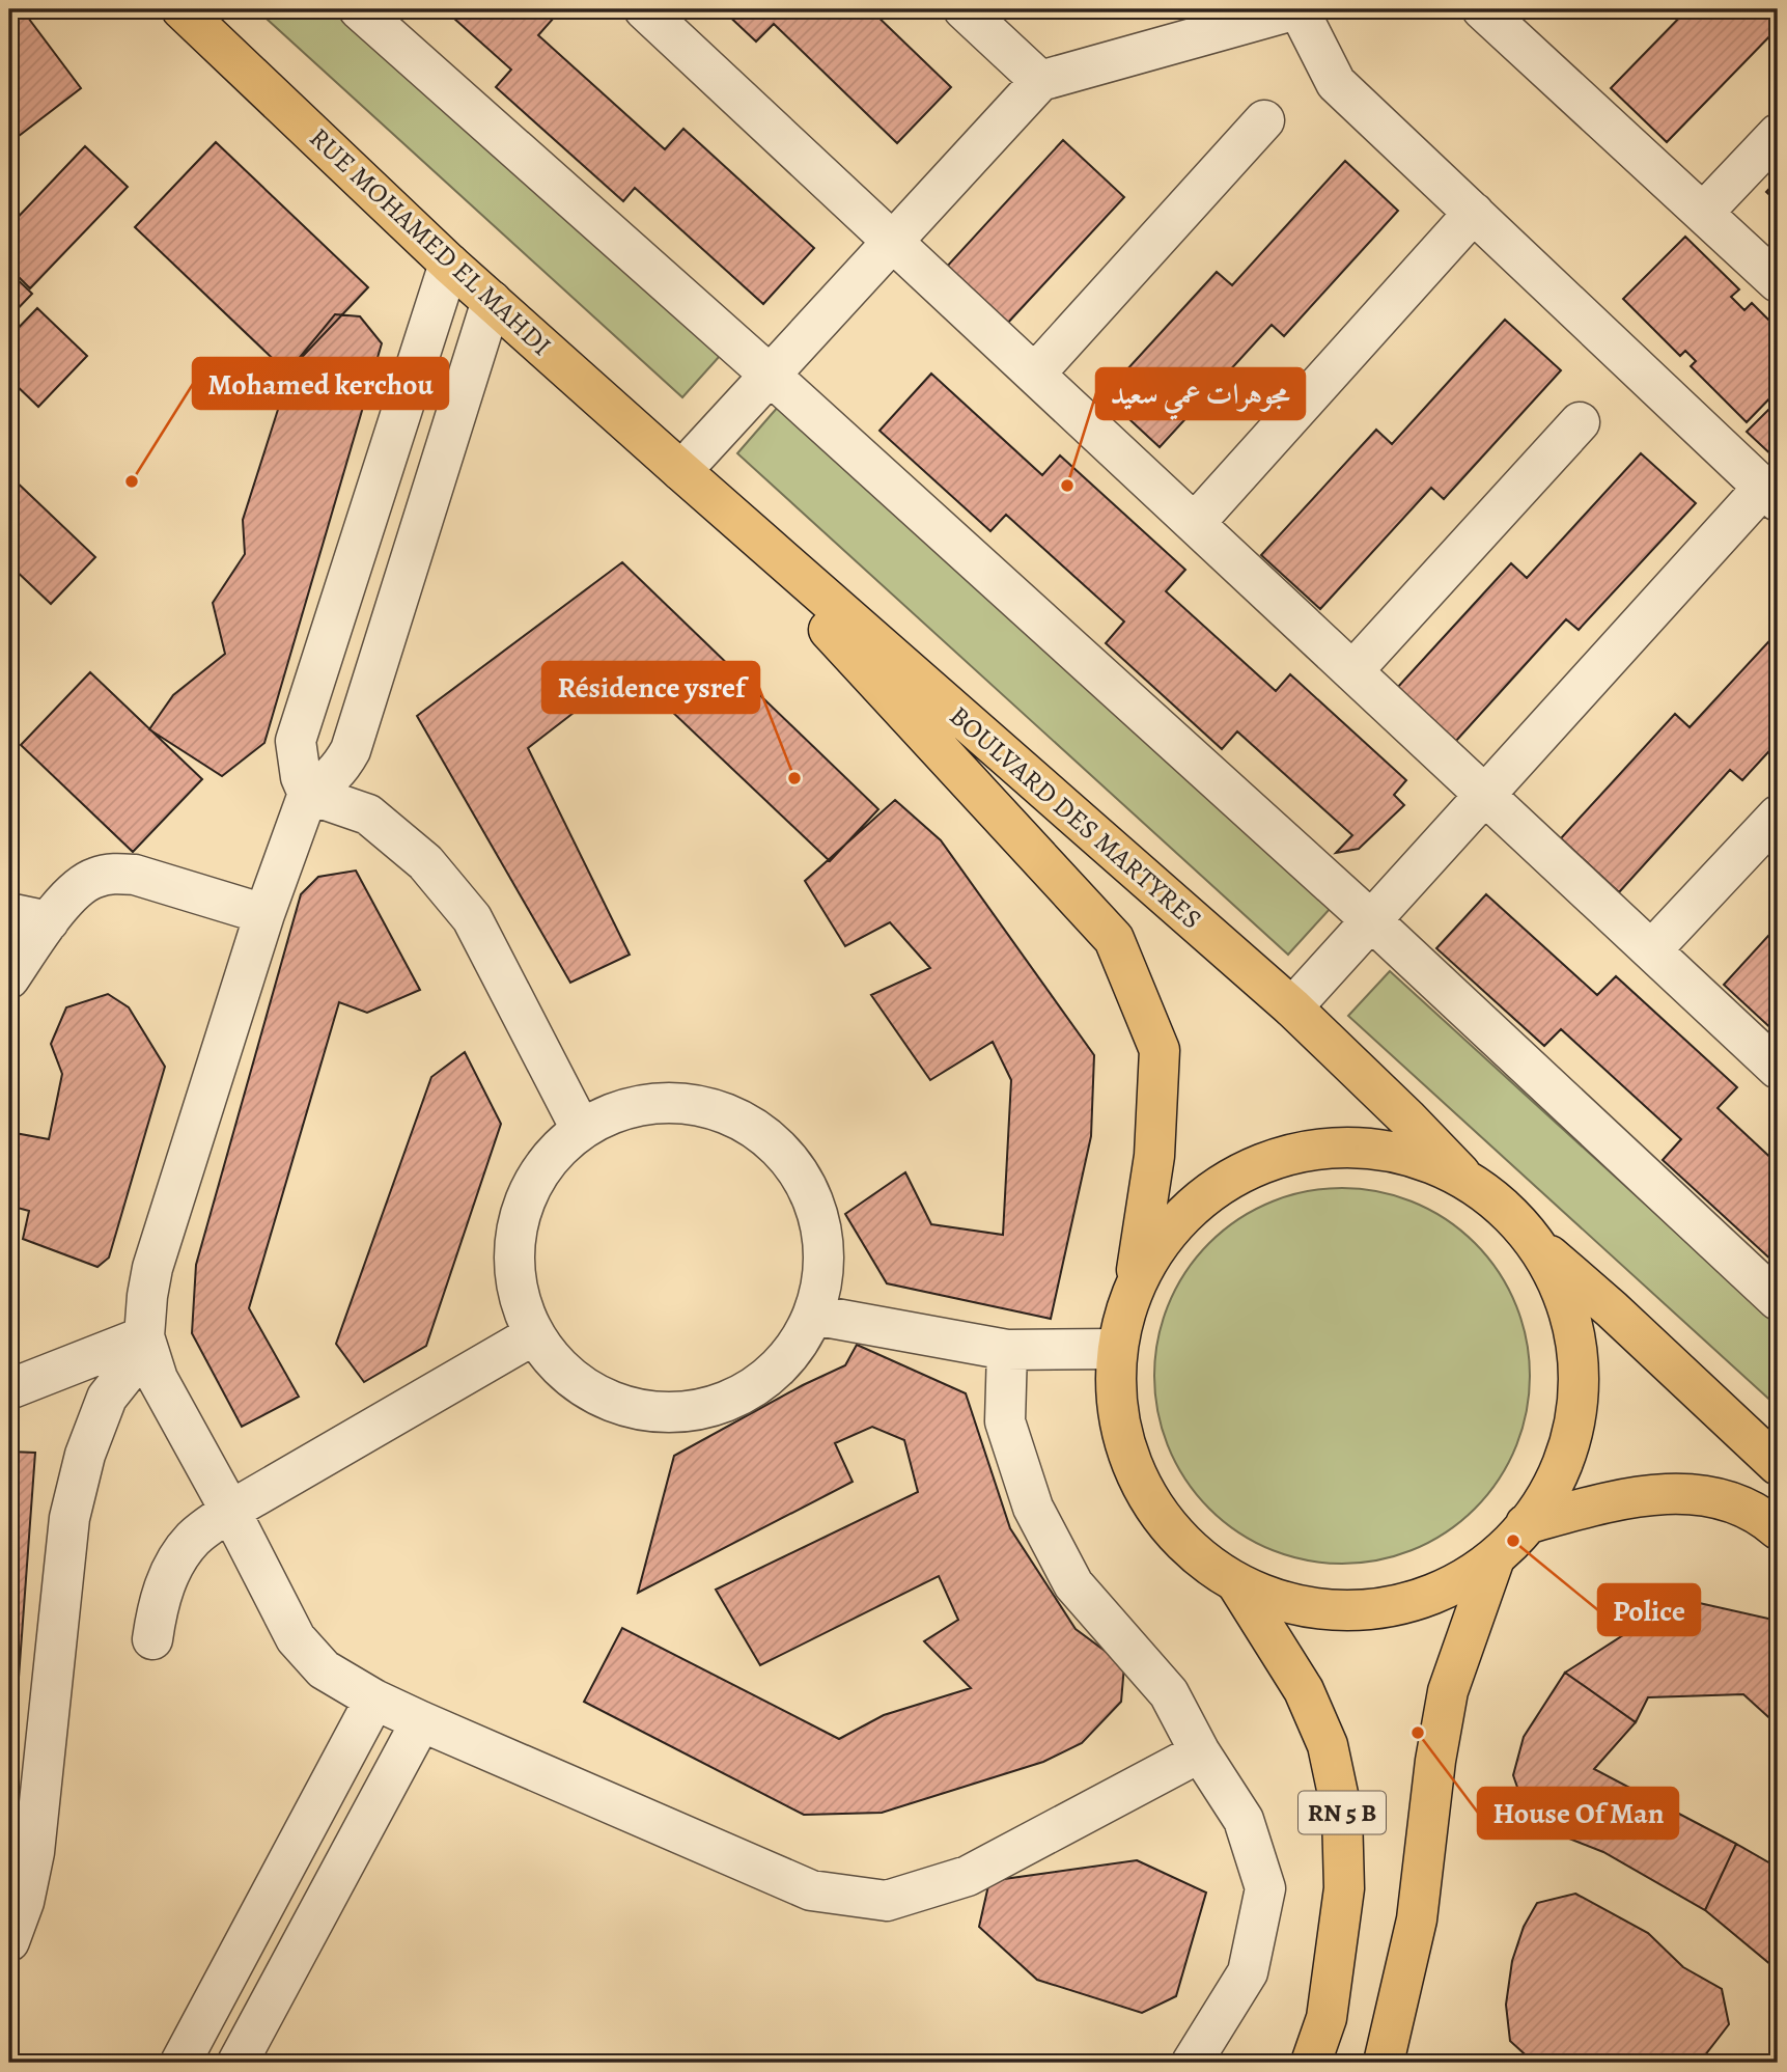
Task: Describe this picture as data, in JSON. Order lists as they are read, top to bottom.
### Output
{
  "streets": {
    "main road": ["RUE MOHAMED EL MAHDI", "BOULVARD DES MARTYRES", "RN 5 B"]
  },
  "crossings": [
    ["RUE MOHAMED EL MAHDI", "BOULVARD DES MARTYRES"]
  ],
  "places": [
    "Mohamed kerchou",
    "مجوهرات عمي سعيد",
    "Résidence ysref",
    "Police",
    "House Of Man"
  ]
}
